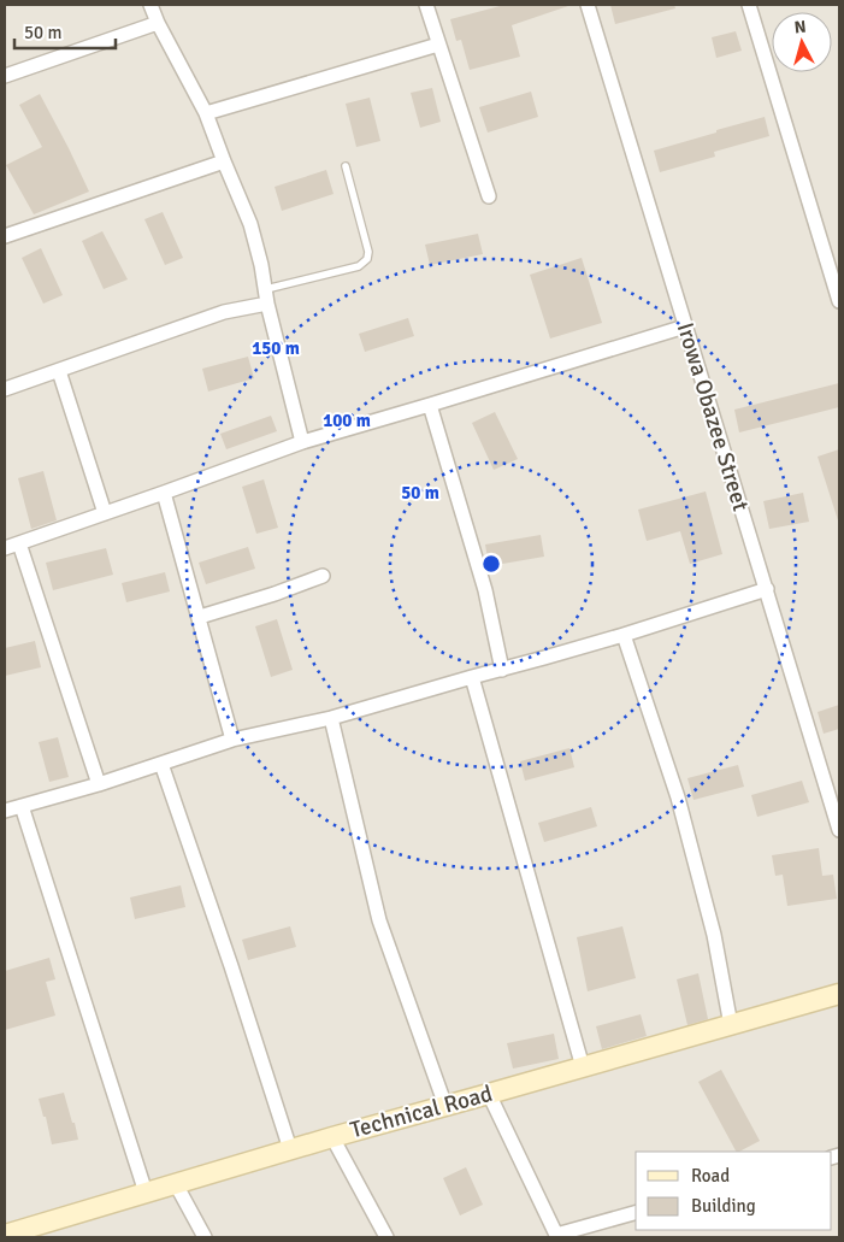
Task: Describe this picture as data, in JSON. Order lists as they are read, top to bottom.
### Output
{
  "streets": {
    "street": ["Irowa Obazee Street", "Technical Road"]
  },
  "legend": ["Road", "Building"],
  "scale_bar": "50 m",
  "north": "top",
  "rings": ["150 m", "100 m", "50 m"]
}
